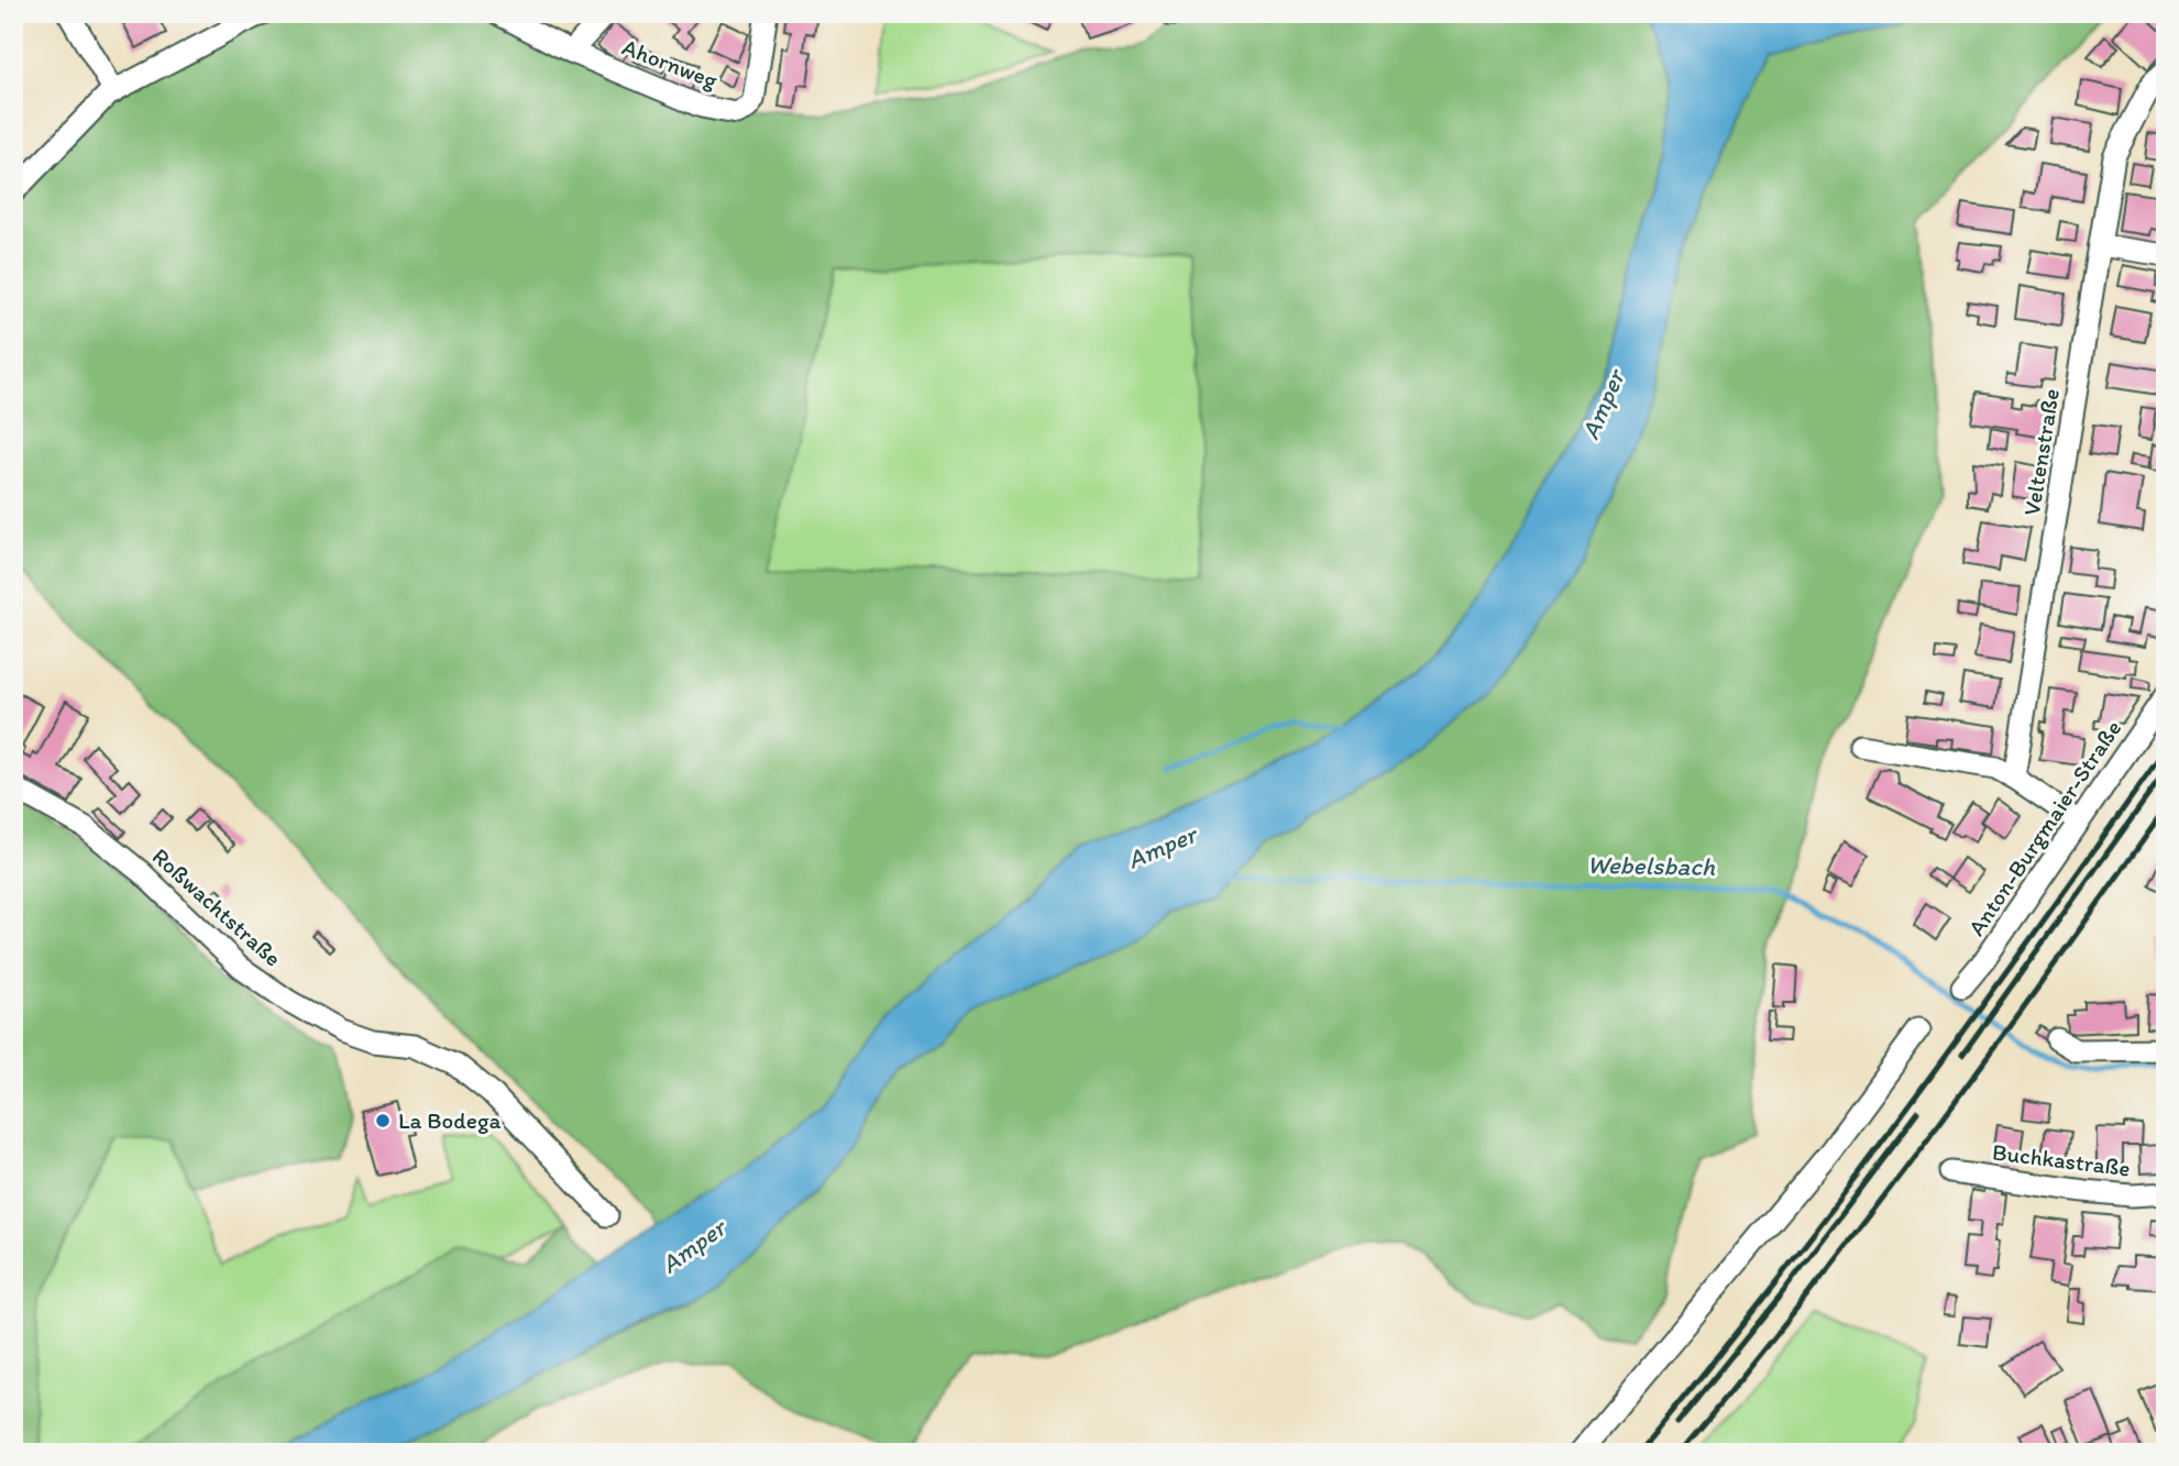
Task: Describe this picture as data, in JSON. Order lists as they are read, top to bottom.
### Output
{
  "streets": {
    "street": [
      "Ahornweg",
      "Veltenstraße",
      "Anton-Burgmaier-Straße",
      "Roßwachtstraße",
      "Buchkastraße"
    ]
  },
  "water": ["Amper", "Webelsbach"],
  "places": ["La Bodega"]
}
